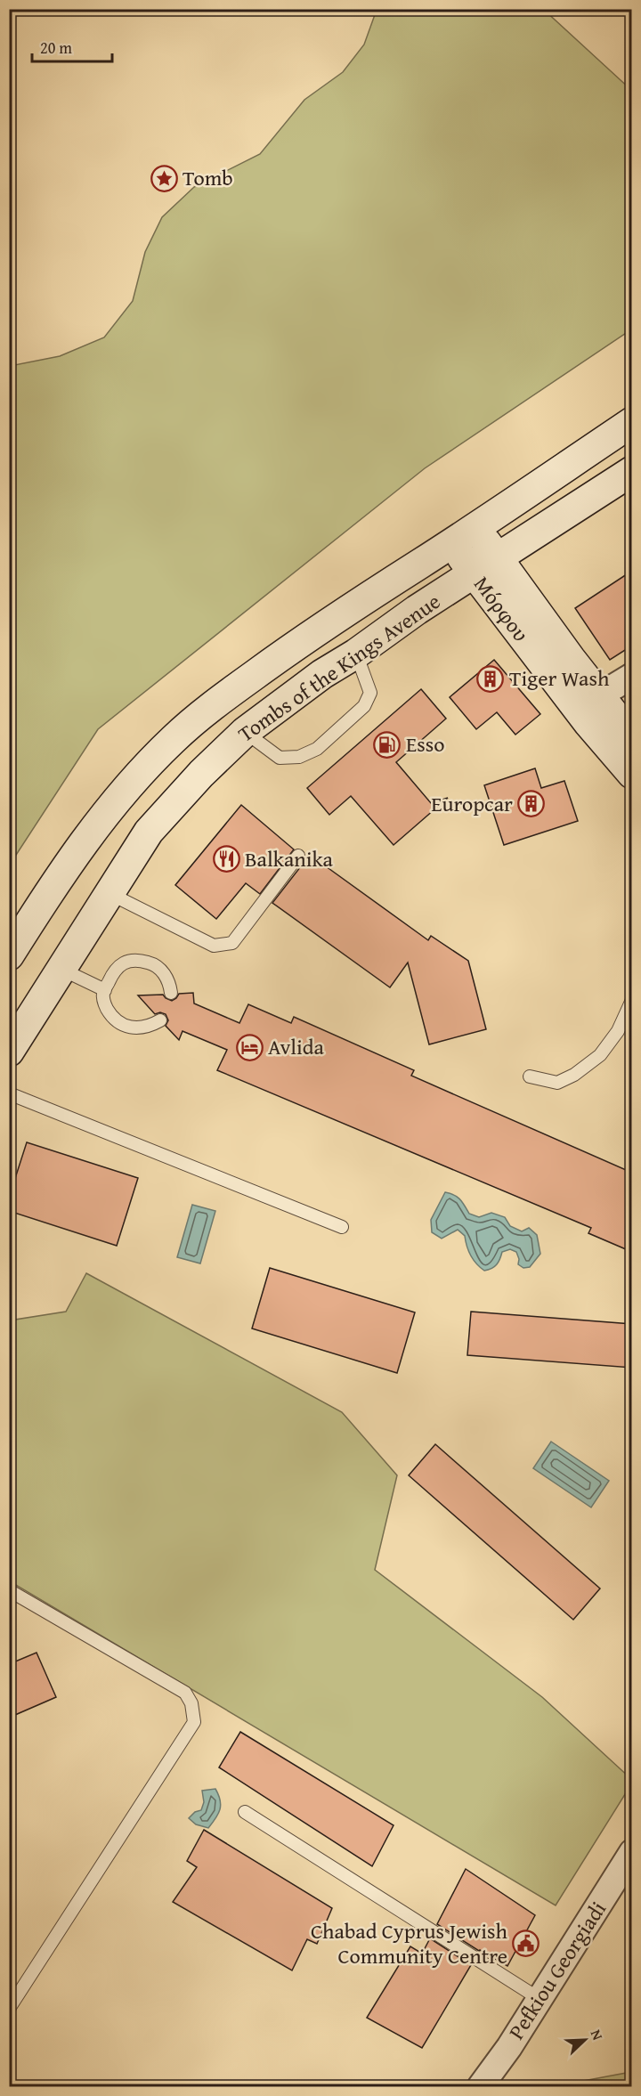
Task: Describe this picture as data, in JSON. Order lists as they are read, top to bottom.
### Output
{
  "streets": {
    "main road": ["Μόρφου", "Tombs of the Kings Avenue"],
    "street": ["Pefkiou Georgiadi"]
  },
  "crossings": [
    ["Μόρφου", "Tombs of the Kings Avenue"]
  ],
  "places": {
    "place": ["Tomb"],
    "building": ["Tiger Wash", "Europcar"],
    "fuel station": ["Esso"],
    "restaurant": ["Balkanika"],
    "hotel": ["Avlida"],
    "public building": ["Chabad Cyprus Jewish Community Centre"]
  },
  "scale_bar": "20 m",
  "north": "top right"
}
